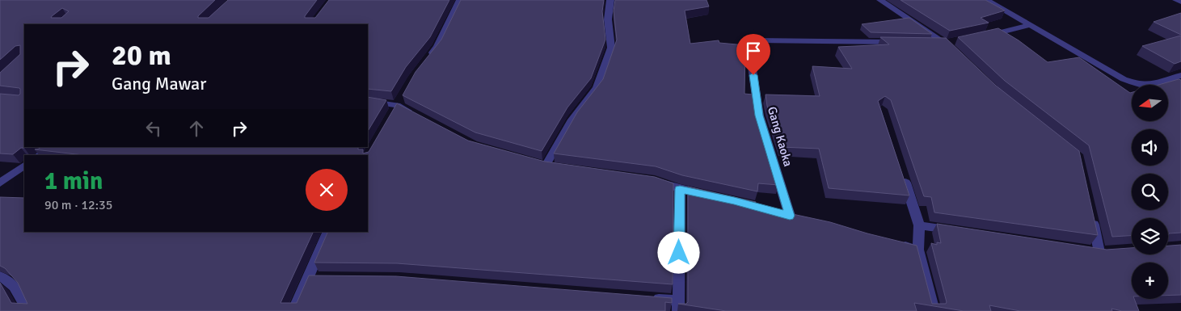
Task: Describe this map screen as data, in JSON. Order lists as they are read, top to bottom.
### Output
{
  "streets": {
    "street": ["Gang Kaoka"]
  },
  "north": "left",
  "page": {
    "turn": ["20 m", "Gang Mawar"],
    "map_buttons": "+",
    "heading": ["1 min", "90 m · 12:35"]
  }
}
